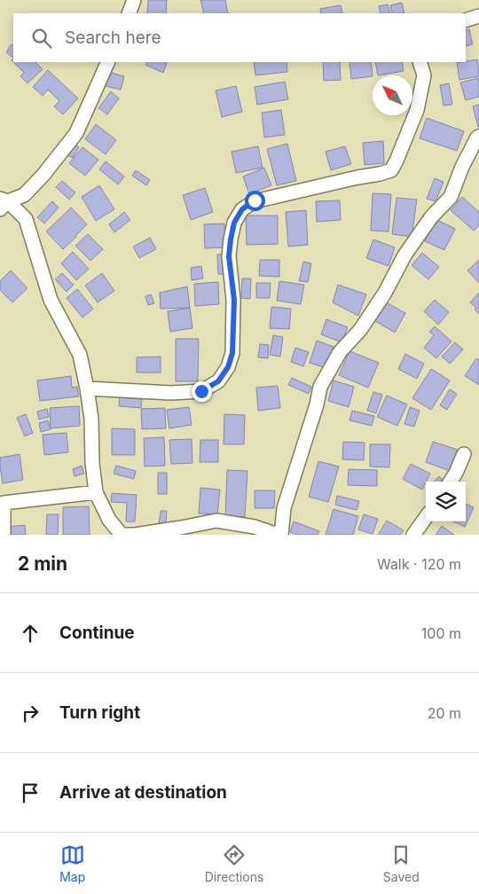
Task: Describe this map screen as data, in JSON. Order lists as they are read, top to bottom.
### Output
{
  "north": "top left",
  "page": {
    "search": "Search here",
    "heading": ["2 min", "Walk · 120 m"],
    "list": [
      ["Continue", "100 m"],
      ["Turn right", "20 m"],
      "Arrive at destination"
    ],
    "nav": ["Map", "Directions", "Saved"]
  }
}
